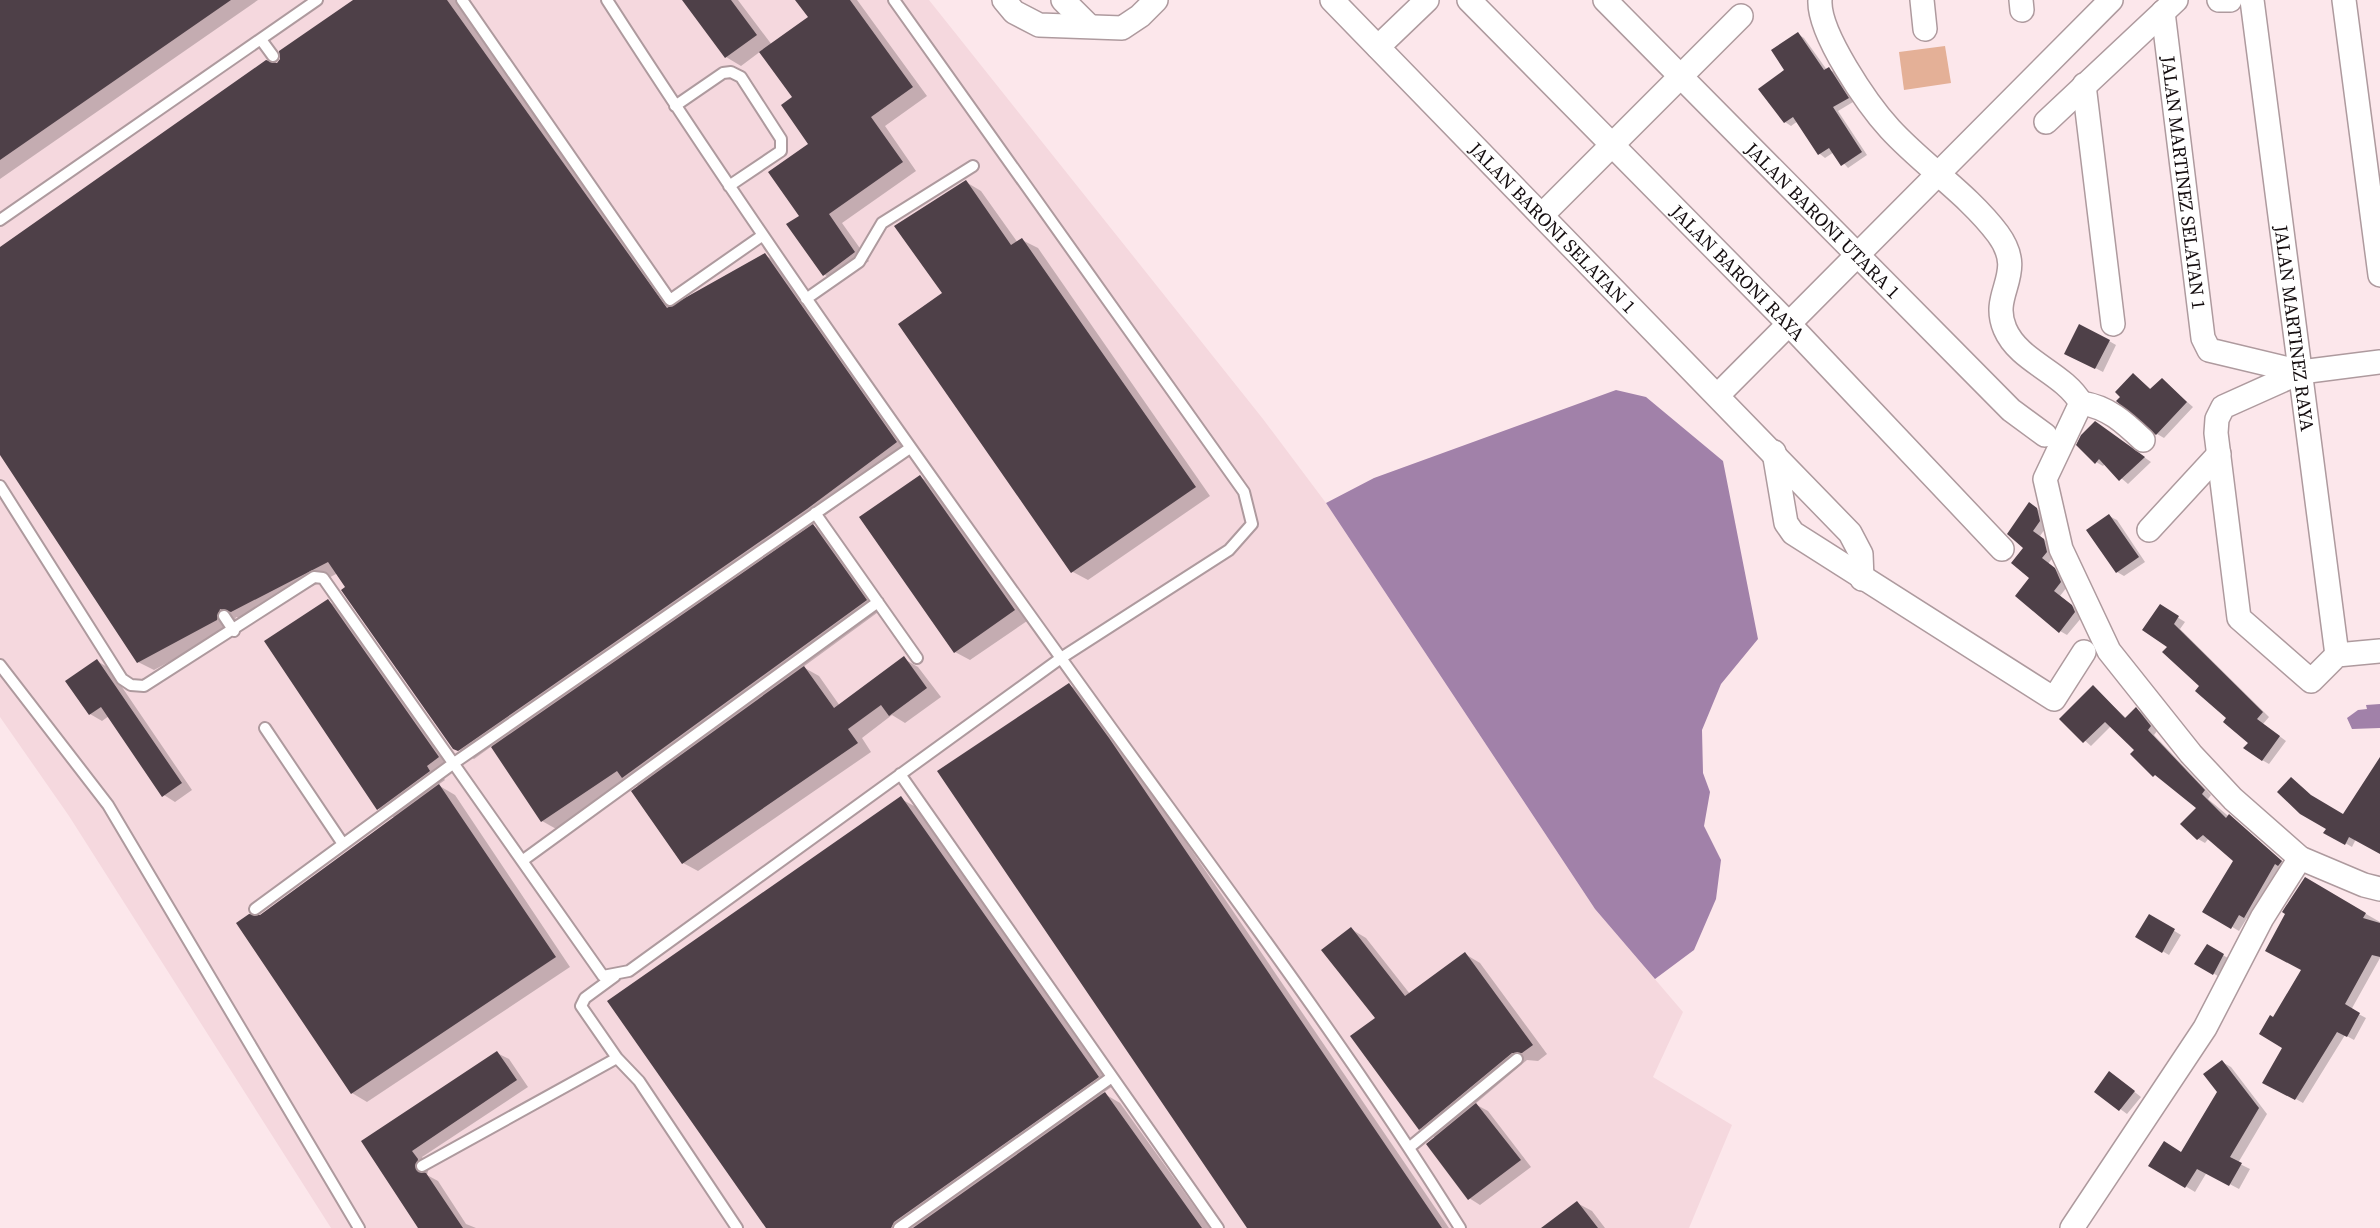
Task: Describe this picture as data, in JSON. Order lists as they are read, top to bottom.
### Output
{
  "streets": {
    "street": [
      "JALAN MARTINEZ SELATAN 1",
      "JALAN BARONI UTARA 1",
      "JALAN BARONI SELATAN 1",
      "JALAN BARONI RAYA",
      "JALAN MARTINEZ RAYA"
    ]
  },
  "crossings": [
    ["JALAN MARTINEZ SELATAN 1", "JALAN MARTINEZ RAYA"]
  ]
}
